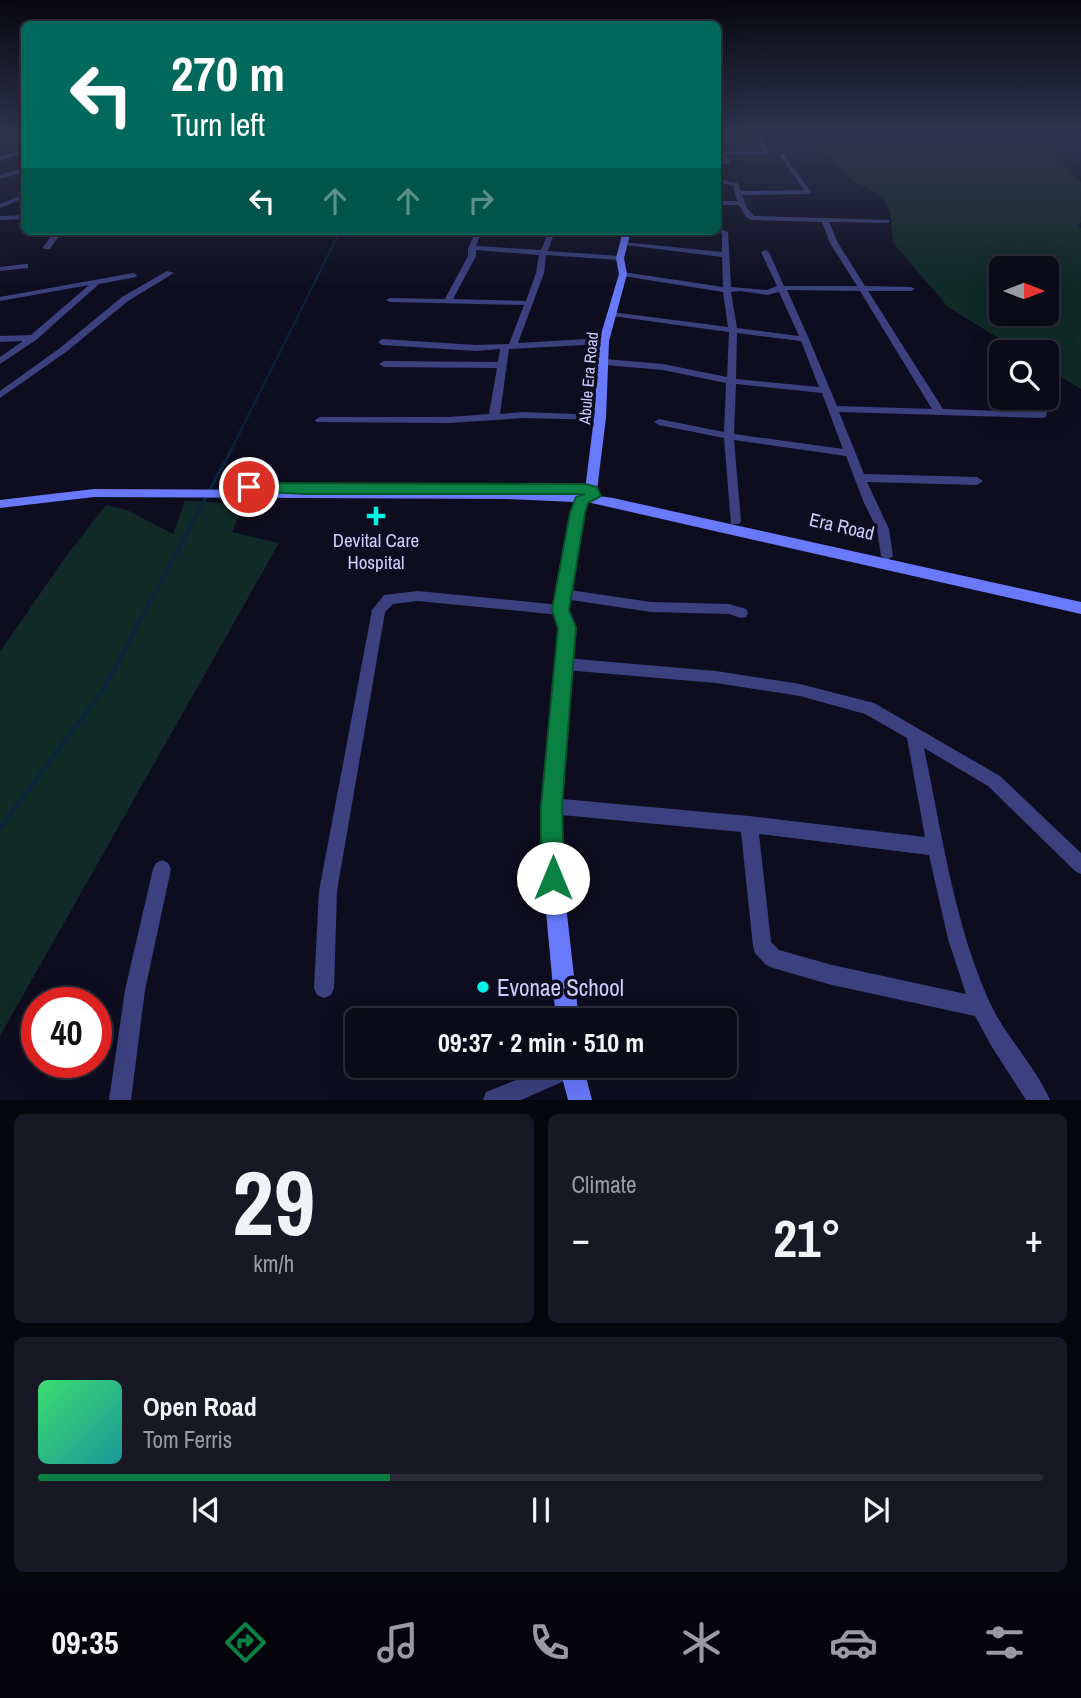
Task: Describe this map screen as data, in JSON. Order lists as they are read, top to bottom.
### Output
{
  "streets": {
    "main road": ["Abule Era Road", "Era Road"]
  },
  "crossings": [
    ["Abule Era Road", "Era Road"]
  ],
  "places": {
    "health": ["Devital Care Hospital"],
    "other": ["Evonae School"]
  },
  "north": "right",
  "page": {
    "turn": ["270 m", "Turn left"],
    "limit": "40",
    "trip": "09:37 · 2 min · 510 m",
    "tile": [
      ["29", "km/h"],
      "Climate"
    ],
    "heat": ["−", "21°", "+"],
    "song": ["Open Road", "Tom Ferris"],
    "tabs": "09:35"
  }
}
